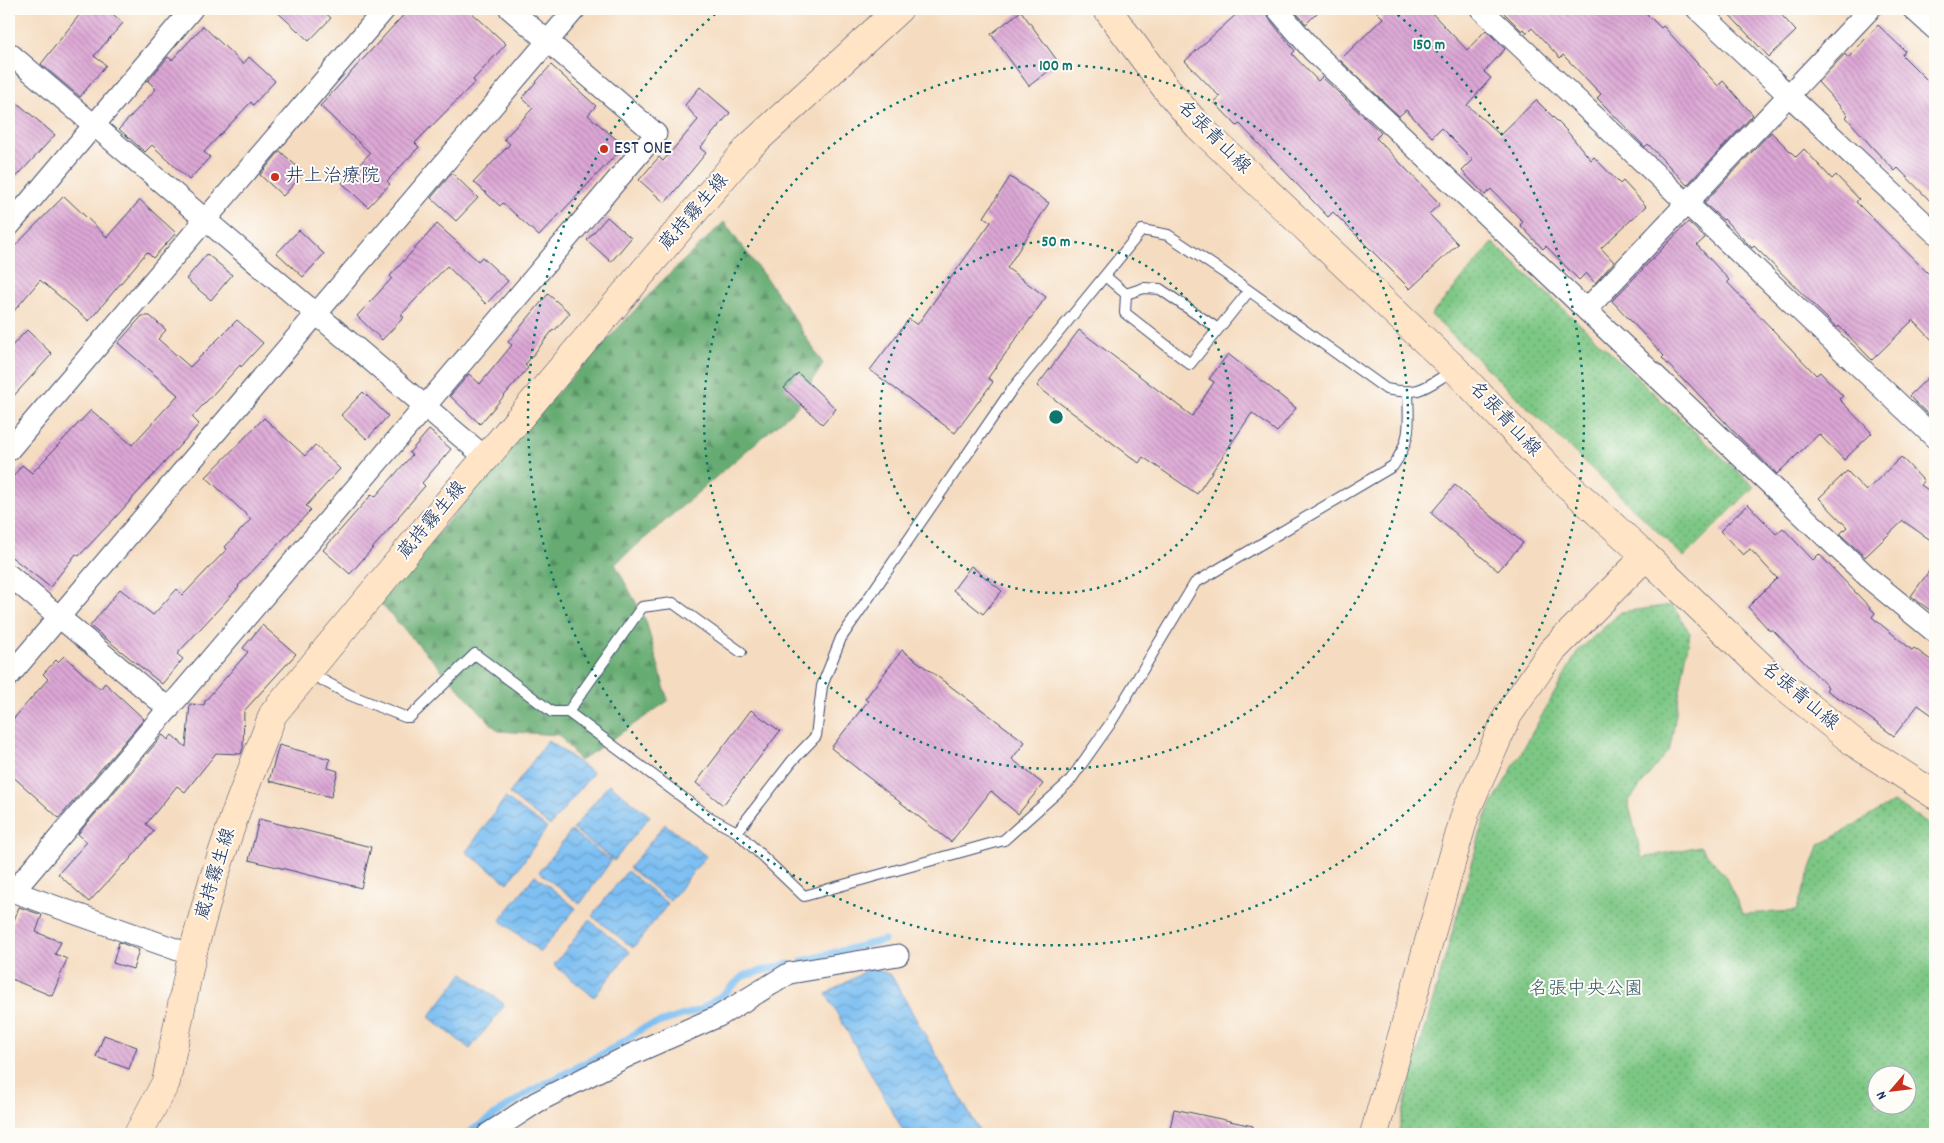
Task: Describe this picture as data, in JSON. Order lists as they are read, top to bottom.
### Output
{
  "streets": {
    "main road": ["名張青山線", "蔵持霧生線"]
  },
  "parks": ["名張中央公園"],
  "places": ["EST ONE", "井上治療院"],
  "north": "bottom left",
  "rings": ["150 m", "100 m", "50 m"]
}
